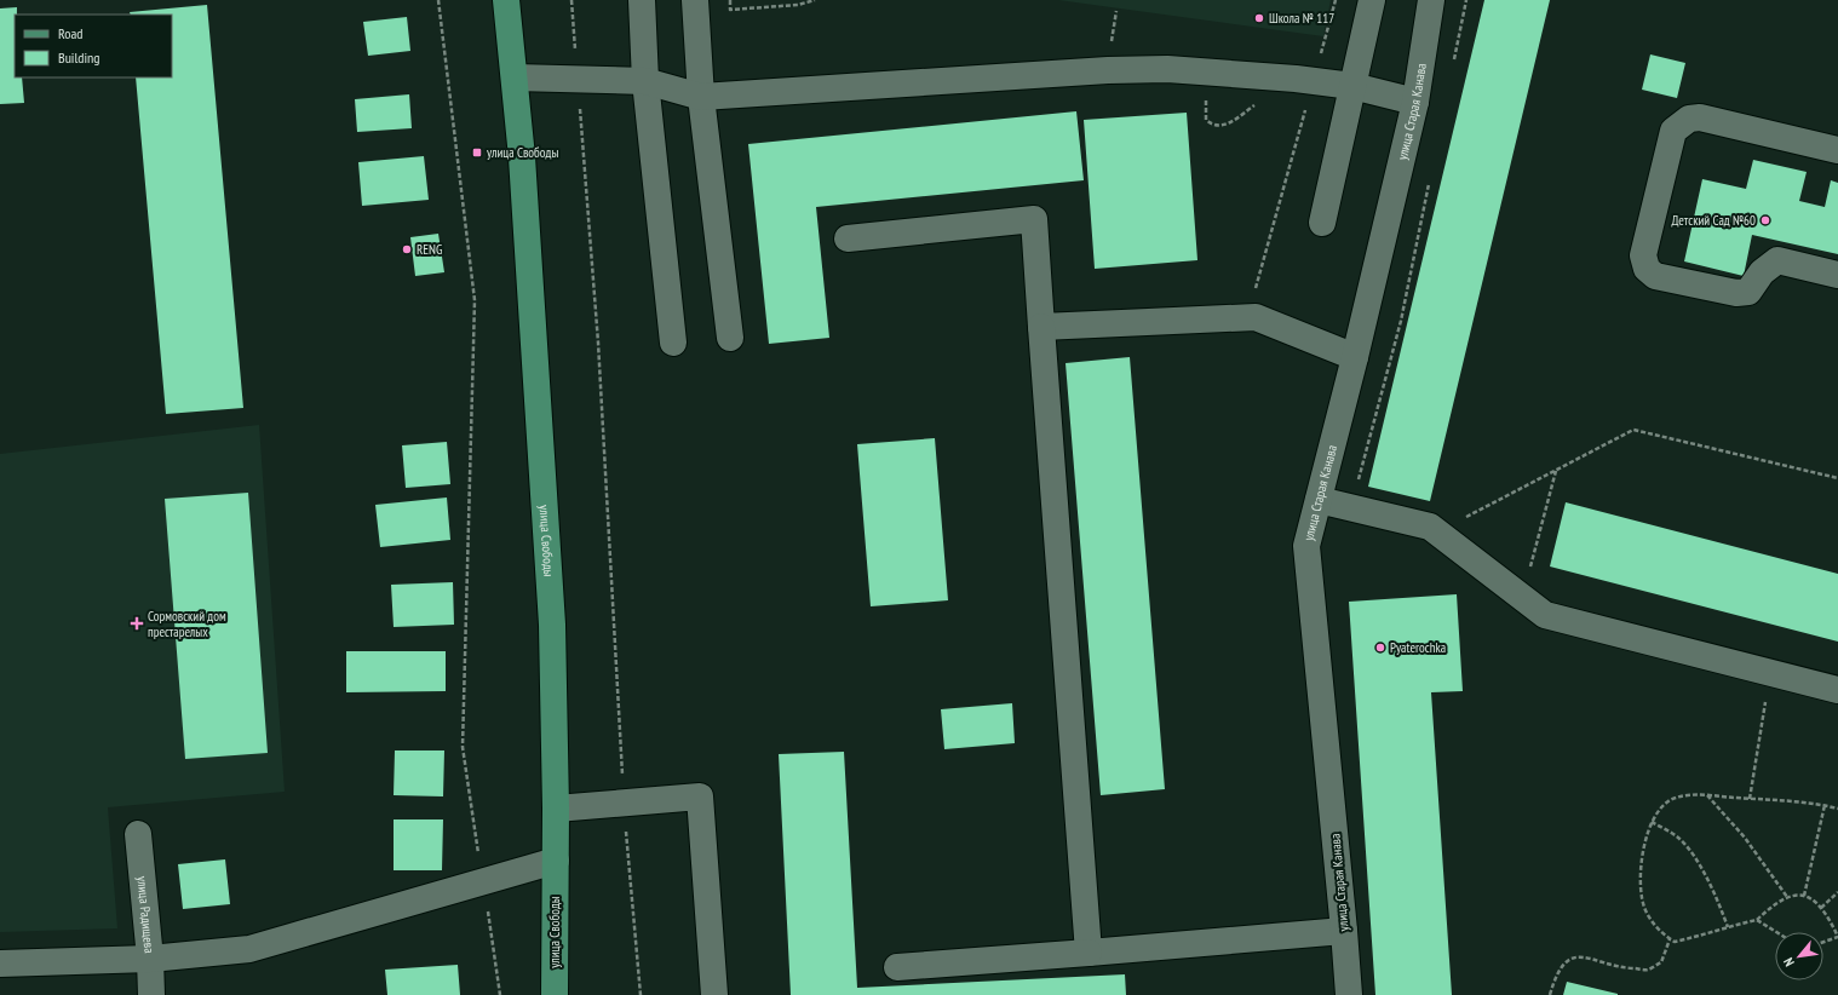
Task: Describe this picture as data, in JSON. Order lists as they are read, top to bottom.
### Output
{
  "streets": {
    "main road": ["улица Свободы"],
    "street": ["улица Старая Канава", "улица Радищева"]
  },
  "places": {
    "other": [
      "Школа № 117",
      "Детский Сад №60",
      "RENG",
      "Pyaterochka"
    ],
    "transit": ["улица Свободы"],
    "health": ["Сормовский дом престарелых"]
  },
  "legend": ["Road", "Building"],
  "north": "bottom left"
}
